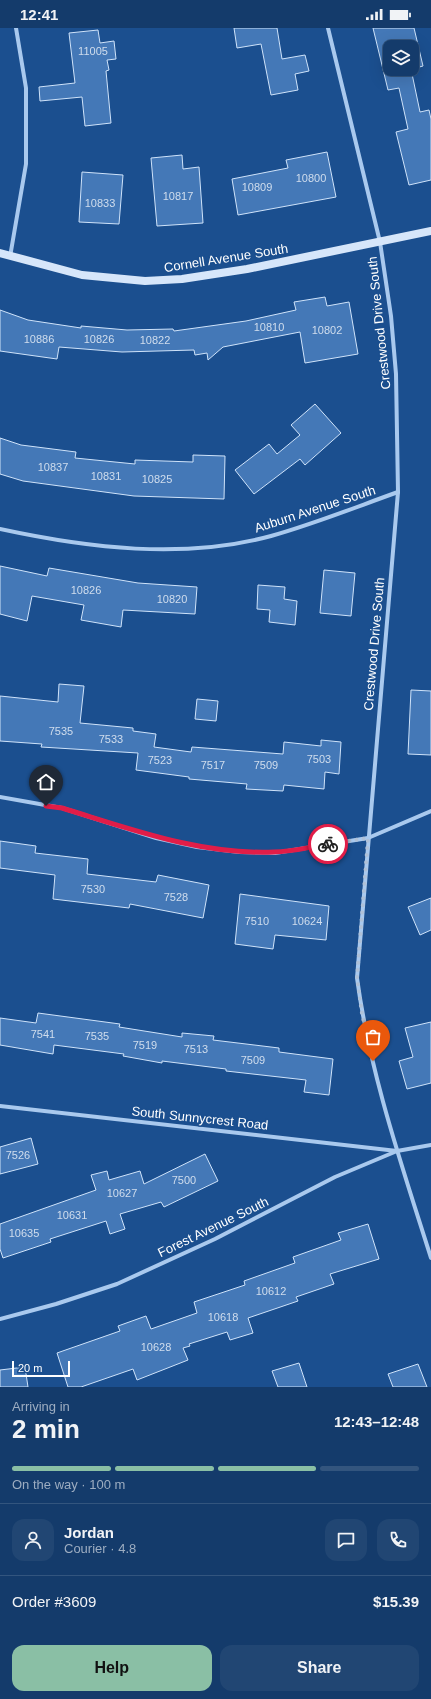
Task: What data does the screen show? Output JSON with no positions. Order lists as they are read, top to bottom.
{
  "streets": {
    "street": [
      "Cornell Avenue South",
      "Crestwood Drive South",
      "Auburn Avenue South",
      "South Sunnycrest Road",
      "Forest Avenue South"
    ]
  },
  "crossings": [
    ["Cornell Avenue South", "Crestwood Drive South"],
    ["Crestwood Drive South", "Auburn Avenue South"],
    ["Crestwood Drive South", "South Sunnycrest Road"],
    ["Crestwood Drive South", "Forest Avenue South"],
    ["South Sunnycrest Road", "Forest Avenue South"]
  ],
  "house_numbers": [
    "11005",
    "10800",
    "10809",
    "10817",
    "10833",
    "10810",
    "10802",
    "10886",
    "10826",
    "10822",
    "10837",
    "10831",
    "10825",
    "10826",
    "10820",
    "7535",
    "7533",
    "7503",
    "7523",
    "7517",
    "7509",
    "7530",
    "7528",
    "7510",
    "10624",
    "7541",
    "7535",
    "7519",
    "7513",
    "7509",
    "7526",
    "7500",
    "10627",
    "10631",
    "10635",
    "10612",
    "10618",
    "10628"
  ],
  "scale_bar": "20 m",
  "page": {
    "status": "12:41",
    "scale": "20 m",
    "heading": ["2 min", "Arriving in", "12:43–12:48"],
    "panel": [
      "Jordan",
      "Courier · 4.8",
      "Order #3609",
      "$15.39"
    ],
    "bar": "On the way · 100 m",
    "buttons": ["Help", "Share"]
  }
}
